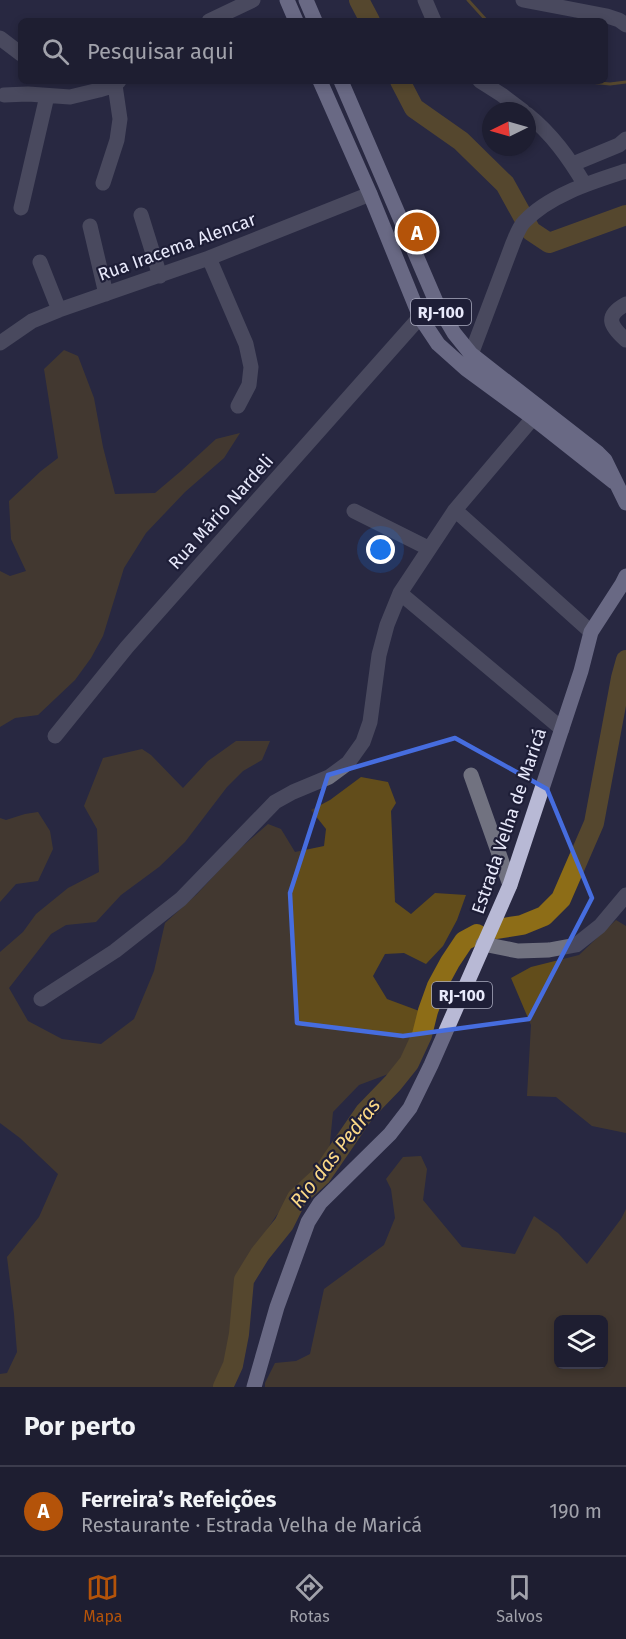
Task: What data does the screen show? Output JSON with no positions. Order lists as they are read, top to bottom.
{
  "streets": {
    "main road": ["RJ-100", "Estrada Velha de Maricá"],
    "street": ["Rua Iracema Alencar", "Rua Mário Nardeli"]
  },
  "crossings": [
    ["Rua Iracema Alencar", "RJ-100"],
    ["RJ-100", "Rua Mário Nardeli"]
  ],
  "water": ["Rio das Pedras"],
  "north": "left",
  "page": {
    "search": "Pesquisar aqui",
    "pins": "A",
    "heading": "Por perto",
    "list": [
      {
        "mark": "A",
        "name": "Ferreira’s Refeições",
        "note": "Restaurante · Estrada Velha de Maricá",
        "value": "190 m"
      }
    ],
    "nav": ["Mapa", "Rotas", "Salvos"]
  }
}
